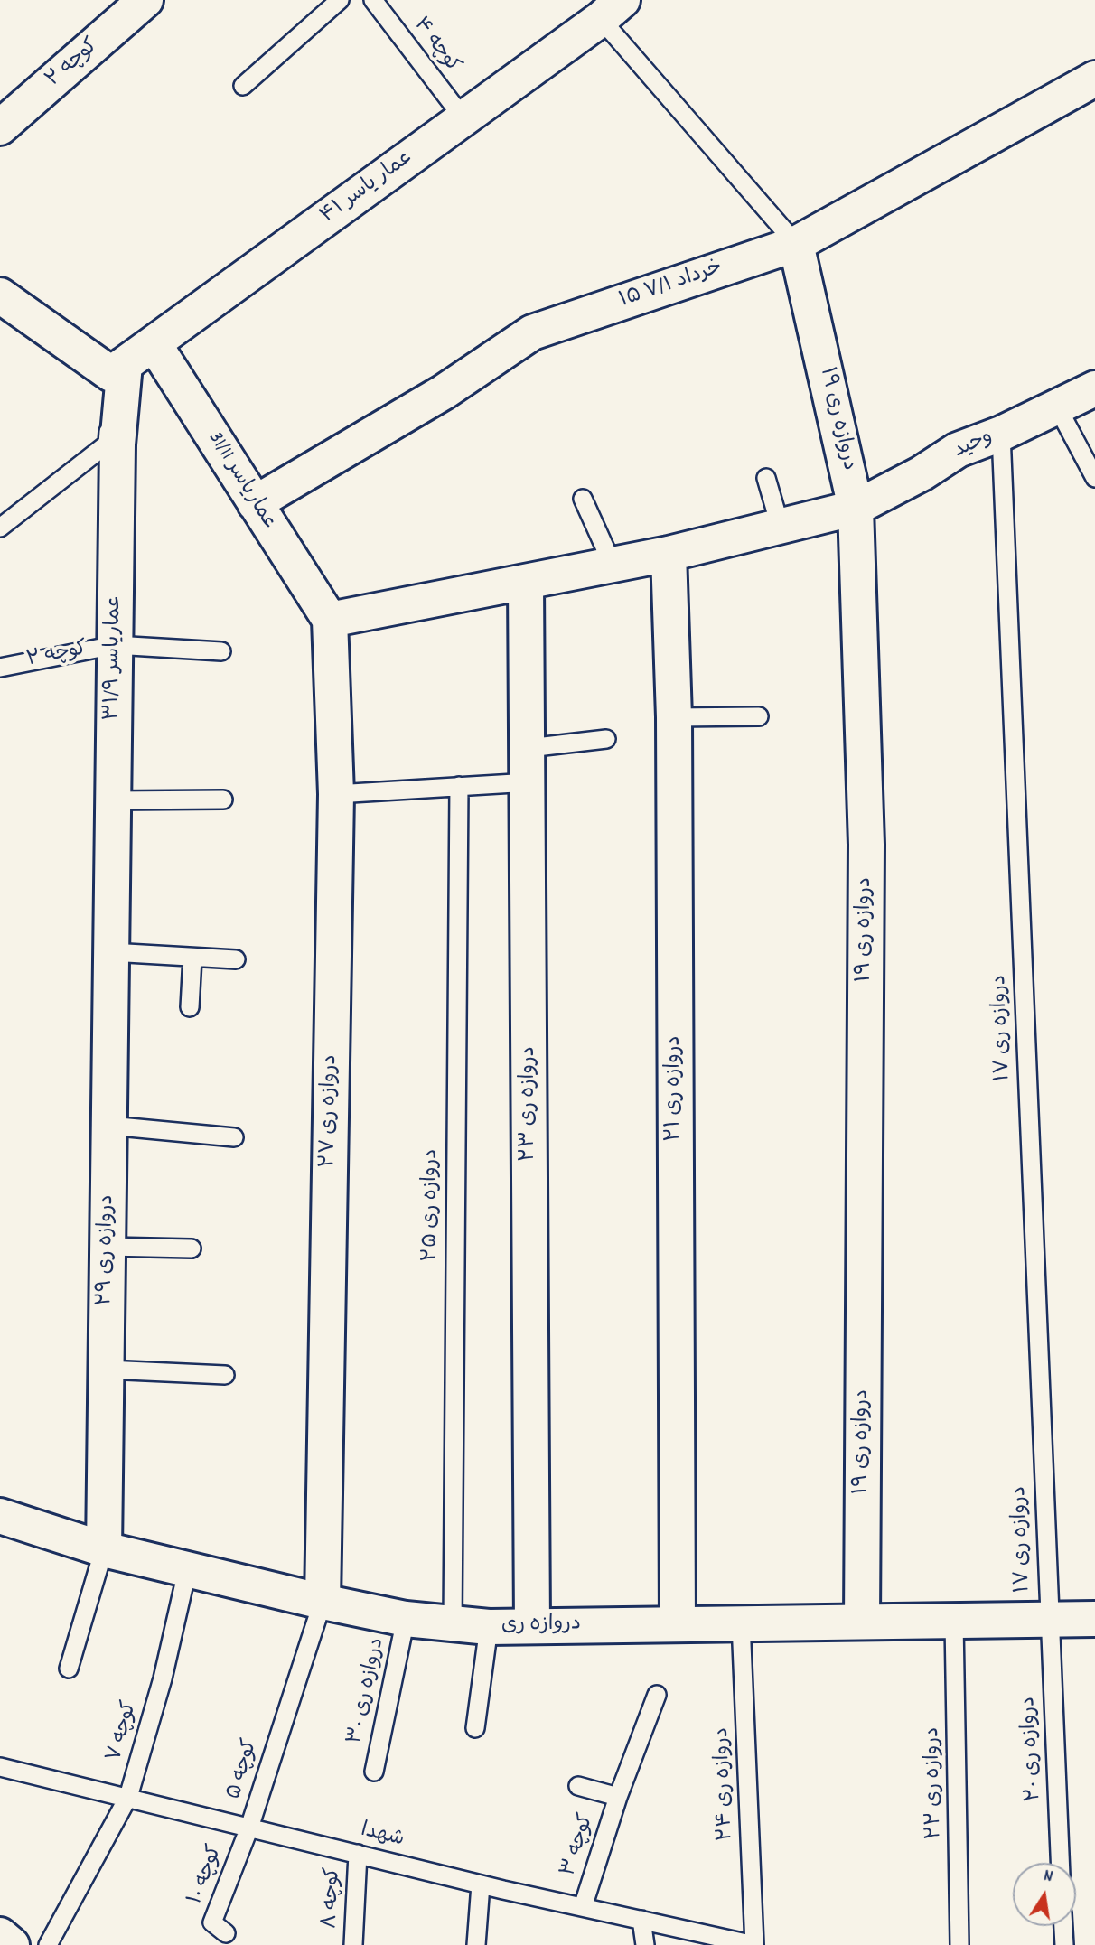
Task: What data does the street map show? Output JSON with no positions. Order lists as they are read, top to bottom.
{
  "streets": {
    "street": [
      "کوچه ۲",
      "عمار یاسر ۴۱",
      "۱۵ خرداد ۷/۱",
      "دروازه ری ۱۹",
      "وحید",
      "عماریاسر 31/11",
      "عماریاسر ۳۱/۹",
      "دروازه ری ۲۱",
      "دروازه ری ۲۳",
      "دروازه ری ۲۷",
      "دروازه ری ۲۹",
      "دروازه ری"
    ],
    "lane": [
      "کوچه ۴",
      "دروازه ری ۱۷",
      "دروازه ری ۲۵",
      "دروازه ری ۳۰",
      "کوچه ۷",
      "دروازه ری ۲۰",
      "کوچه ۵",
      "دروازه ری ۲۲",
      "دروازه ری ۲۴",
      "شهدا",
      "کوچه ۳",
      "کوچه ۱۰",
      "کوچه ۸"
    ]
  },
  "crossings": [
    ["کوچه ۴", "عمار یاسر ۴۱"],
    ["کوچه ۲", "عماریاسر ۳۱/۹"],
    ["عمار یاسر ۴۱", "عماریاسر 31/11"],
    ["عمار یاسر ۴۱", "عماریاسر ۳۱/۹"],
    ["۱۵ خرداد ۷/۱", "دروازه ری ۱۹"],
    ["۱۵ خرداد ۷/۱", "عماریاسر 31/11"],
    ["دروازه ری ۱۹", "وحید"],
    ["دروازه ری ۱۹", "دروازه ری"],
    ["وحید", "عماریاسر 31/11"],
    ["وحید", "دروازه ری ۱۷"],
    ["وحید", "دروازه ری ۲۱"],
    ["وحید", "دروازه ری ۲۳"],
    ["وحید", "دروازه ری ۲۷"],
    ["عماریاسر 31/11", "دروازه ری ۲۷"],
    ["عماریاسر ۳۱/۹", "دروازه ری ۲۹"],
    ["دروازه ری ۱۷", "دروازه ری"],
    ["دروازه ری ۱۷", "دروازه ری ۲۰"],
    ["دروازه ری ۲۱", "دروازه ری"],
    ["دروازه ری ۲۳", "دروازه ری"],
    ["دروازه ری ۲۷", "دروازه ری"],
    ["دروازه ری ۲۷", "کوچه ۵"],
    ["دروازه ری ۲۵", "دروازه ری"],
    ["دروازه ری ۲۹", "دروازه ری"],
    ["دروازه ری", "دروازه ری ۳۰"],
    ["دروازه ری", "کوچه ۷"],
    ["دروازه ری", "دروازه ری ۲۰"],
    ["دروازه ری", "کوچه ۵"],
    ["دروازه ری", "دروازه ری ۲۲"],
    ["دروازه ری", "دروازه ری ۲۴"],
    ["کوچه ۷", "شهدا"],
    ["کوچه ۵", "شهدا"],
    ["کوچه ۵", "کوچه ۱۰"],
    ["دروازه ری ۲۴", "شهدا"],
    ["شهدا", "کوچه ۳"],
    ["شهدا", "کوچه ۱۰"],
    ["شهدا", "کوچه ۸"]
  ],
  "north": "top"
}
